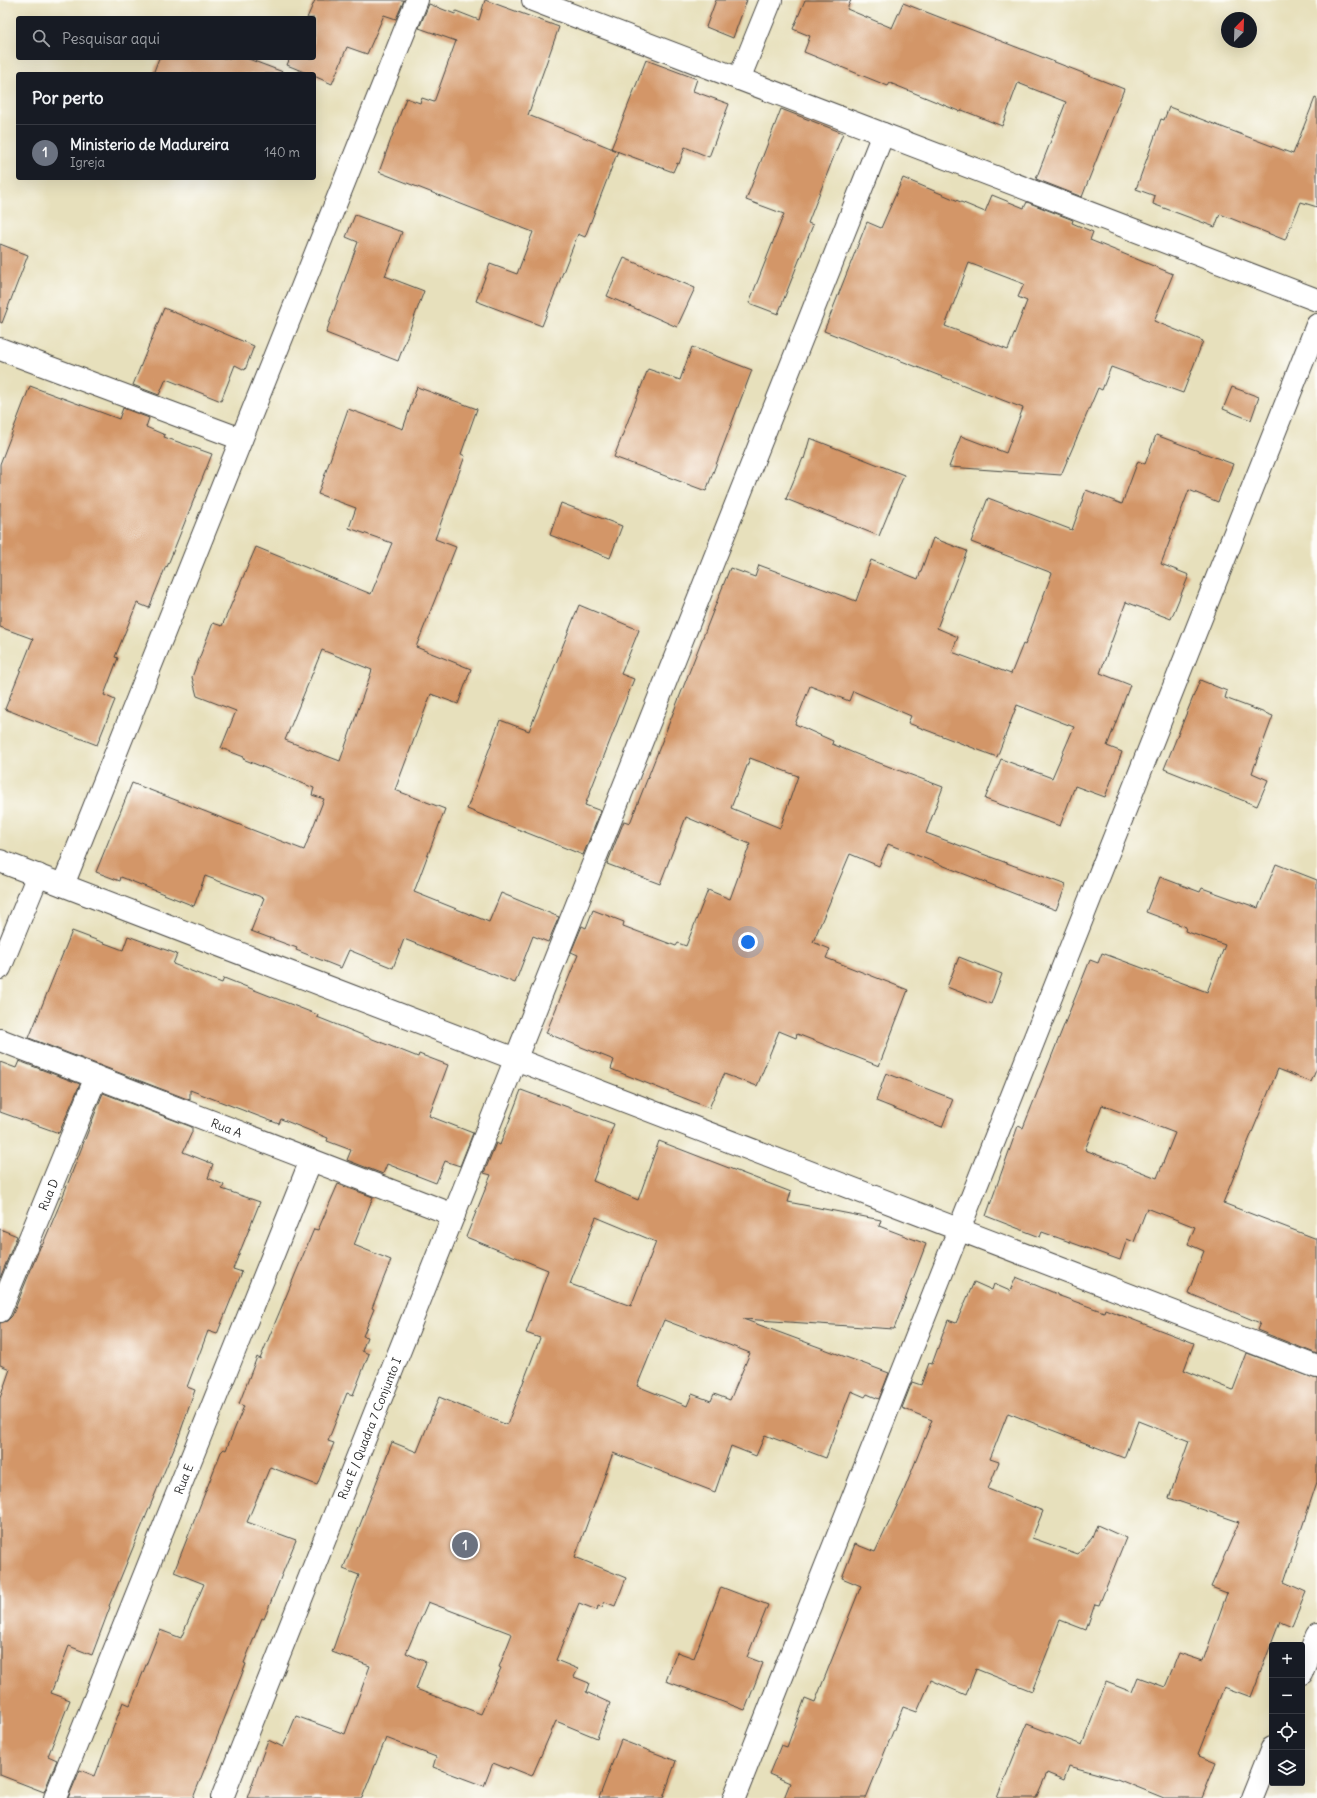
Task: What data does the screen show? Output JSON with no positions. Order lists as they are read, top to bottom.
{
  "streets": {
    "street": [
      "Rua A",
      "Rua D",
      "Rua E / Quadra 7 Conjunto I",
      "Rua E"
    ]
  },
  "crossings": [
    ["Rua A", "Rua D"],
    ["Rua A", "Rua E / Quadra 7 Conjunto I"],
    ["Rua A", "Rua E"]
  ],
  "north": "top right",
  "page": {
    "search": "Pesquisar aqui",
    "heading": "Por perto",
    "list": [
      {
        "mark": "1",
        "name": "Ministerio de Madureira",
        "note": "Igreja",
        "value": "140 m"
      }
    ],
    "pins": "1",
    "map_buttons": ["+", "−"]
  }
}
